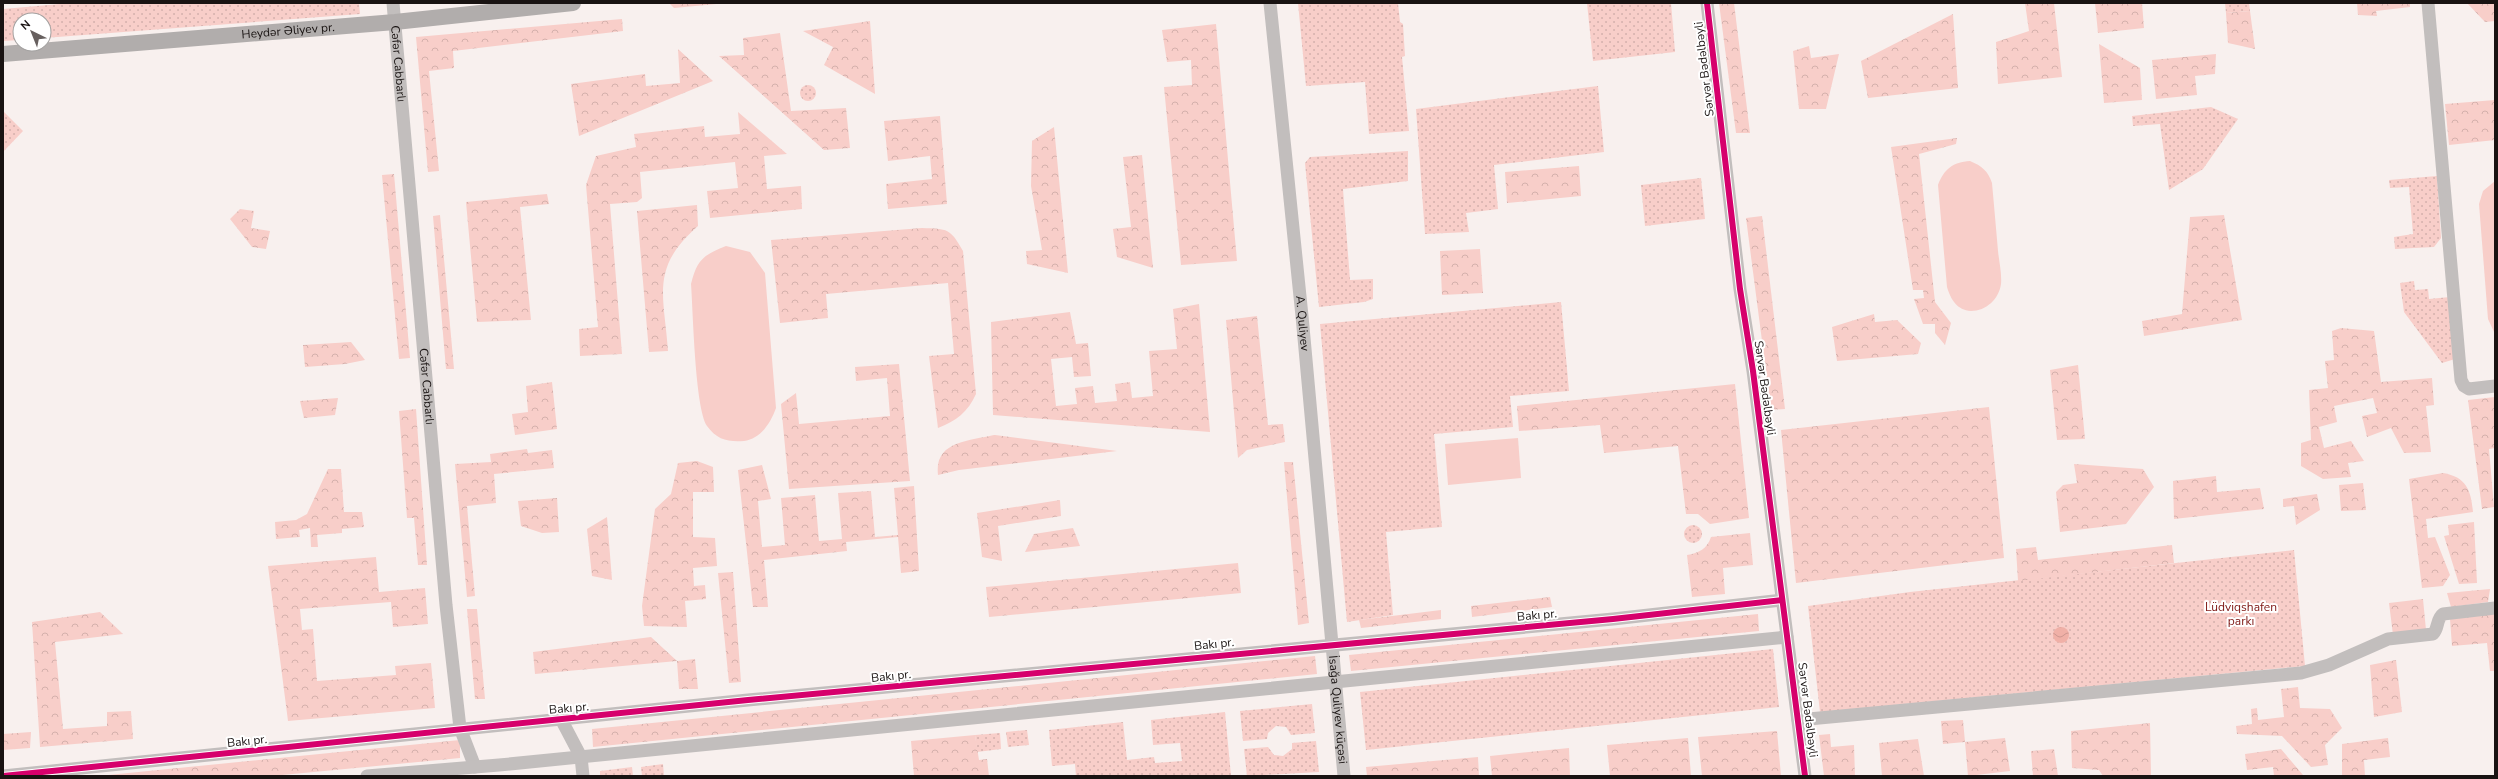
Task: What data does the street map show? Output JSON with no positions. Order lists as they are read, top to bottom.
{
  "streets": {
    "main road": ["Heydər Əliyev pr."],
    "street": [
      "Cəfər Cabbarlı",
      "Sərvər Bədəlbəyli",
      "A. Quliyev",
      "Bakı pr.",
      "İsağa Quliyev küçəsi"
    ]
  },
  "crossings": [
    ["Heydər Əliyev pr.", "Cəfər Cabbarlı"],
    ["Cəfər Cabbarlı", "Bakı pr."],
    ["Sərvər Bədəlbəyli", "Bakı pr."],
    ["A. Quliyev", "Bakı pr."],
    ["A. Quliyev", "İsağa Quliyev küçəsi"],
    ["Bakı pr.", "İsağa Quliyev küçəsi"]
  ],
  "parks": ["Lüdviqshafen parkı"],
  "north": "top left"
}
